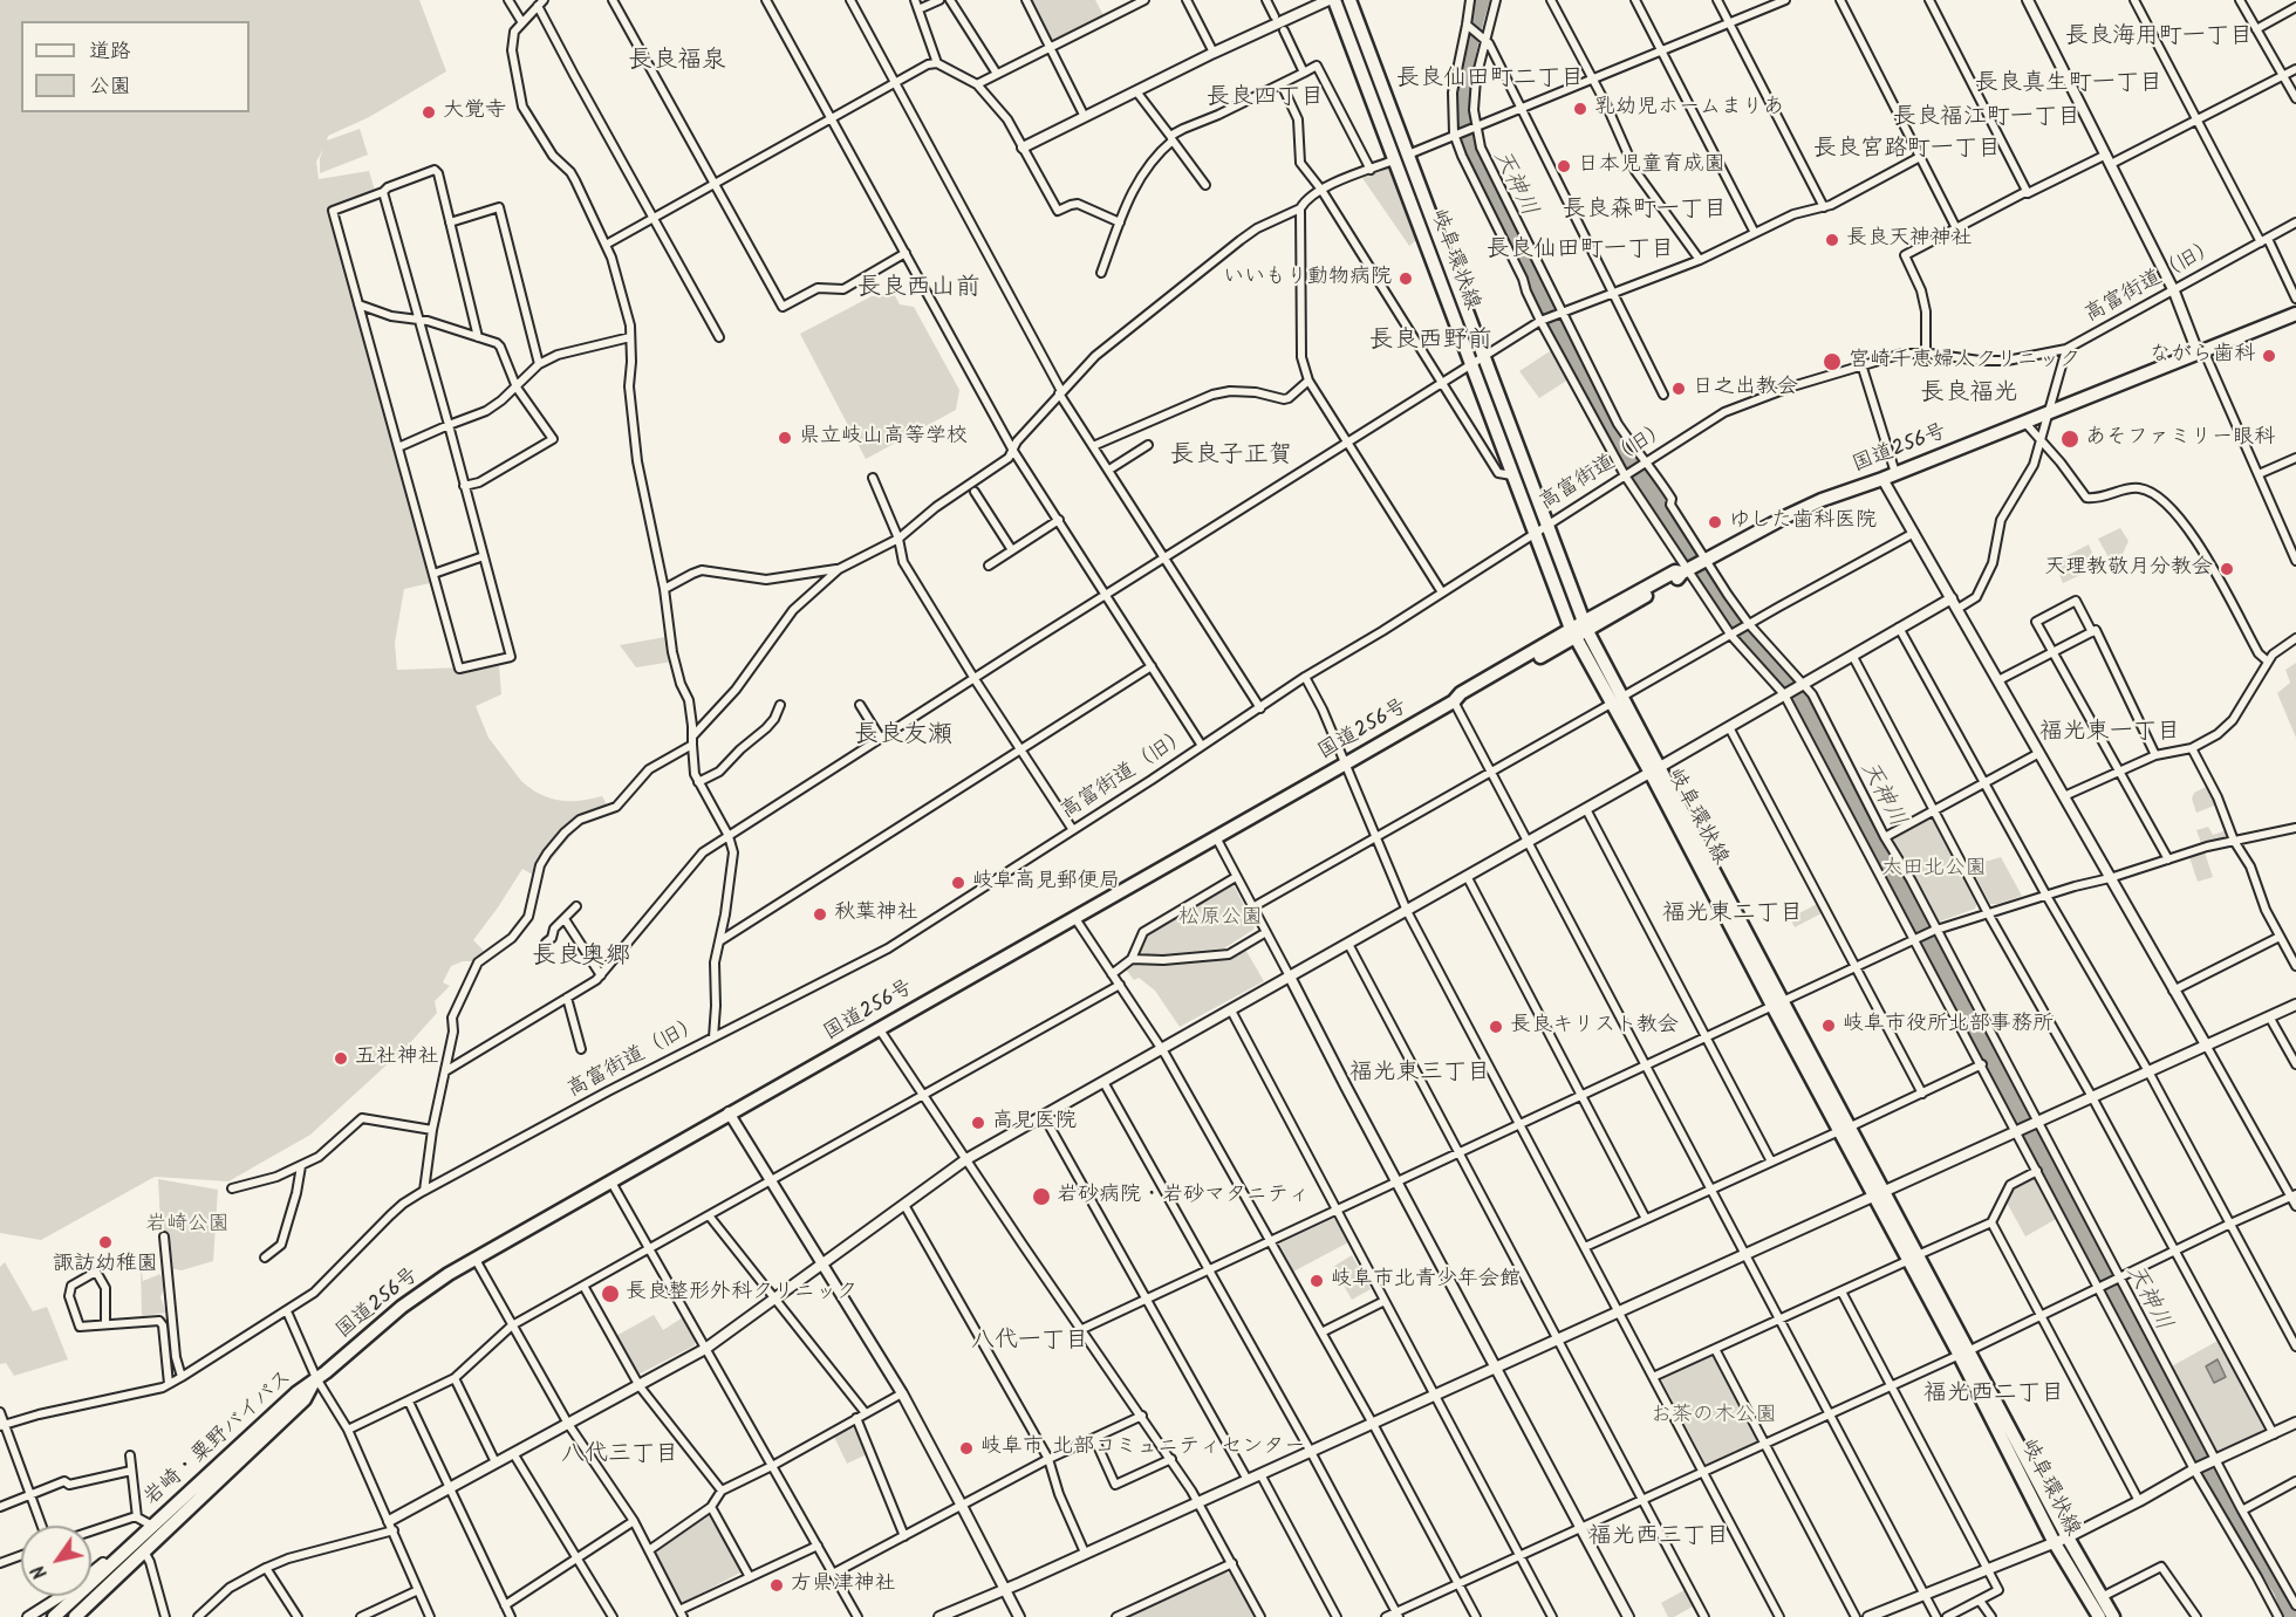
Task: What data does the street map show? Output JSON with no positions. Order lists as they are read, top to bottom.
{
  "streets": {
    "main road": ["岐阜環状線", "国道256号", "岩崎・粟野バイパス"],
    "street": ["高富街道（旧）"]
  },
  "crossings": [
    ["岐阜環状線", "高富街道（旧）"],
    ["岐阜環状線", "国道256号"],
    ["国道256号", "岩崎・粟野バイパス"]
  ],
  "districts": [
    "長良海用町一丁目",
    "長良福泉",
    "長良仙田町二丁目",
    "長良真生町一丁目",
    "長良四丁目",
    "長良福江町一丁目",
    "長良宮路町一丁目",
    "長良森町一丁目",
    "長良仙田町一丁目",
    "長良西山前",
    "長良西野前",
    "長良福光",
    "長良子正賀",
    "福光東一丁目",
    "長良友瀬",
    "福光東二丁目",
    "長良奥郷",
    "福光東三丁目",
    "八代一丁目",
    "福光西二丁目",
    "八代三丁目",
    "福光西三丁目"
  ],
  "water": ["天神川"],
  "parks": [
    "太田北公園",
    "松原公園",
    "岩崎公園",
    "お茶の木公園"
  ],
  "places": [
    "乳幼児ホームまりあ",
    "大覚寺",
    "日本児童育成園",
    "長良天神神社",
    "いいもり動物病院",
    "ながら歯科",
    "宮崎千恵婦人クリニック",
    "日之出教会",
    "県立岐山高等学校",
    "あそファミリー眼科",
    "ゆした歯科医院",
    "天理教敬月分教会",
    "岐阜高見郵便局",
    "秋葉神社",
    "岐阜市役所北部事務所",
    "長良キリスト教会",
    "五社神社",
    "高見医院",
    "岩砂病院・岩砂マタニティ",
    "諏訪幼稚園",
    "岐阜市北青少年会館",
    "長良整形外科クリニック",
    "岐阜市 北部コミュニティセンター",
    "方県津神社"
  ],
  "legend": ["道路", "公園"],
  "north": "bottom left"
}
